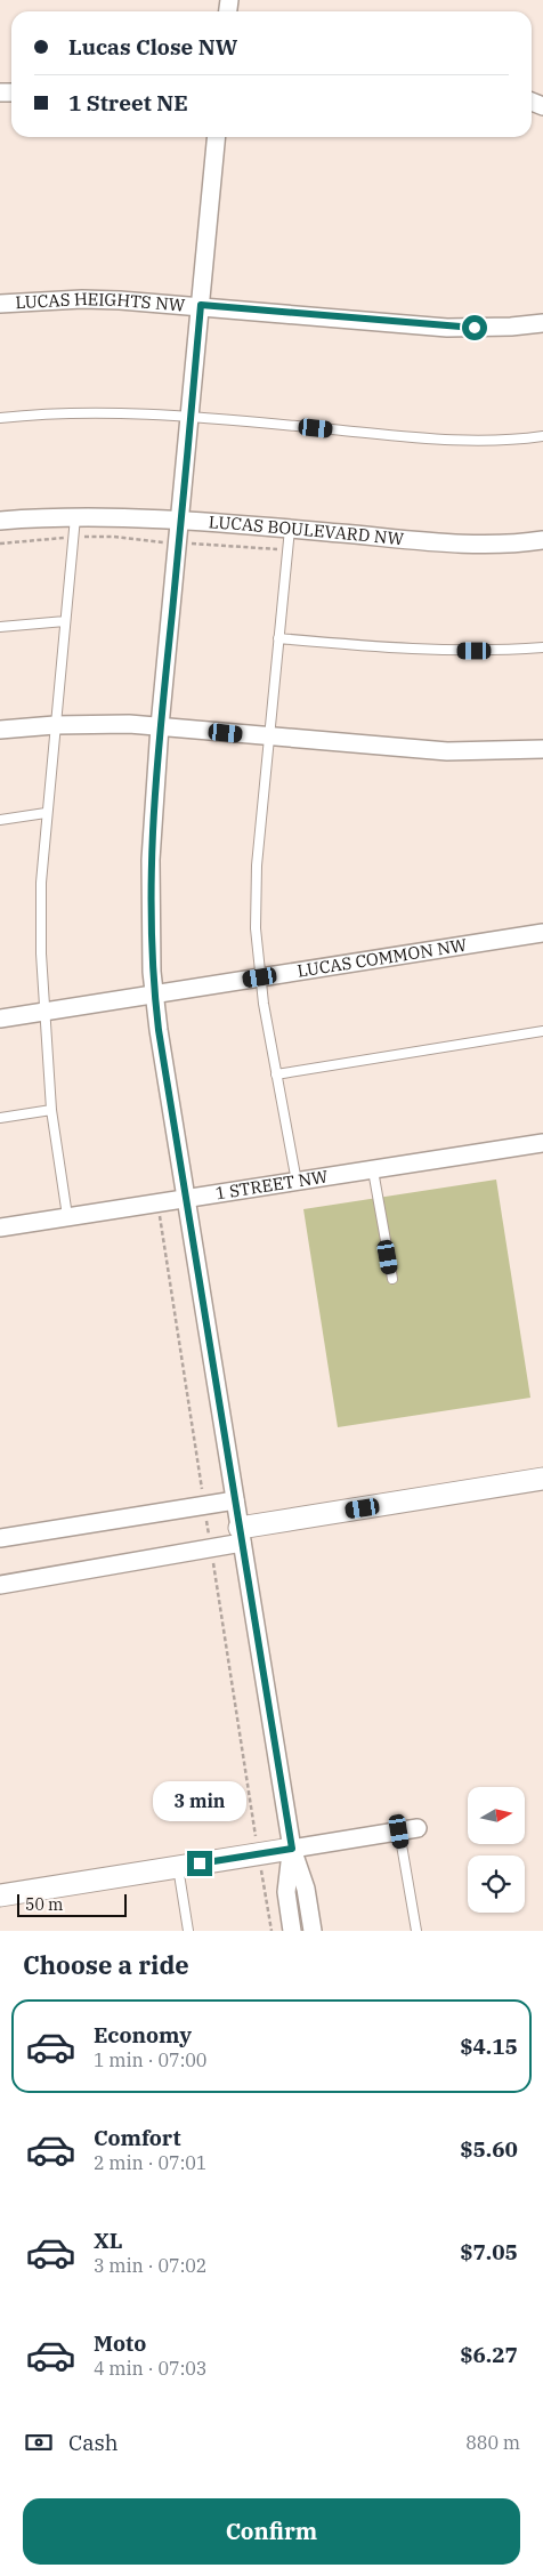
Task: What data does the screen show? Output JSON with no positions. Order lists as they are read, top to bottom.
{
  "streets": {
    "street": [
      "LUCAS HEIGHTS NW",
      "LUCAS BOULEVARD NW",
      "LUCAS COMMON NW",
      "1 STREET NW"
    ]
  },
  "scale_bar": "50 m",
  "north": "right",
  "page": {
    "banner": ["Lucas Close NW", "1 Street NE"],
    "bubble": "3 min",
    "scale": "50 m",
    "heading": "Choose a ride",
    "list": [
      {
        "name": "Economy",
        "note": "1 min · 07:00",
        "value": "$4.15"
      },
      {
        "name": "Comfort",
        "note": "2 min · 07:01",
        "value": "$5.60"
      },
      {
        "name": "XL",
        "note": "3 min · 07:02",
        "value": "$7.05"
      },
      {
        "name": "Moto",
        "note": "4 min · 07:03",
        "value": "$6.27"
      }
    ],
    "pay": ["Cash", "880 m"],
    "buttons": "Confirm"
  }
}
